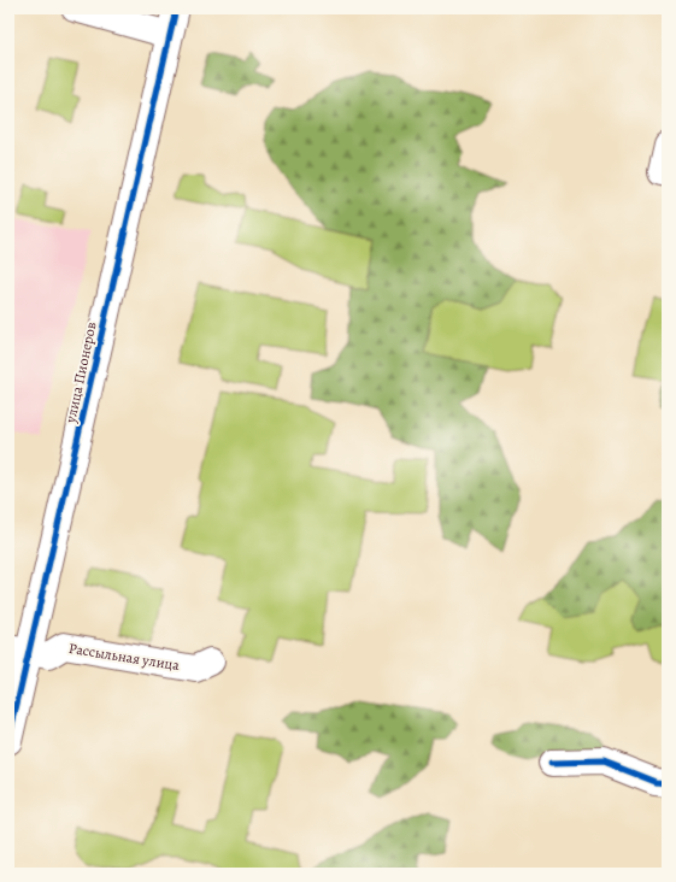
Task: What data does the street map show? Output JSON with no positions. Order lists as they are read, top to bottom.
{
  "streets": {
    "street": ["улица Пионеров", "Рассыльная улица"]
  },
  "crossings": [
    ["улица Пионеров", "Рассыльная улица"]
  ]
}
